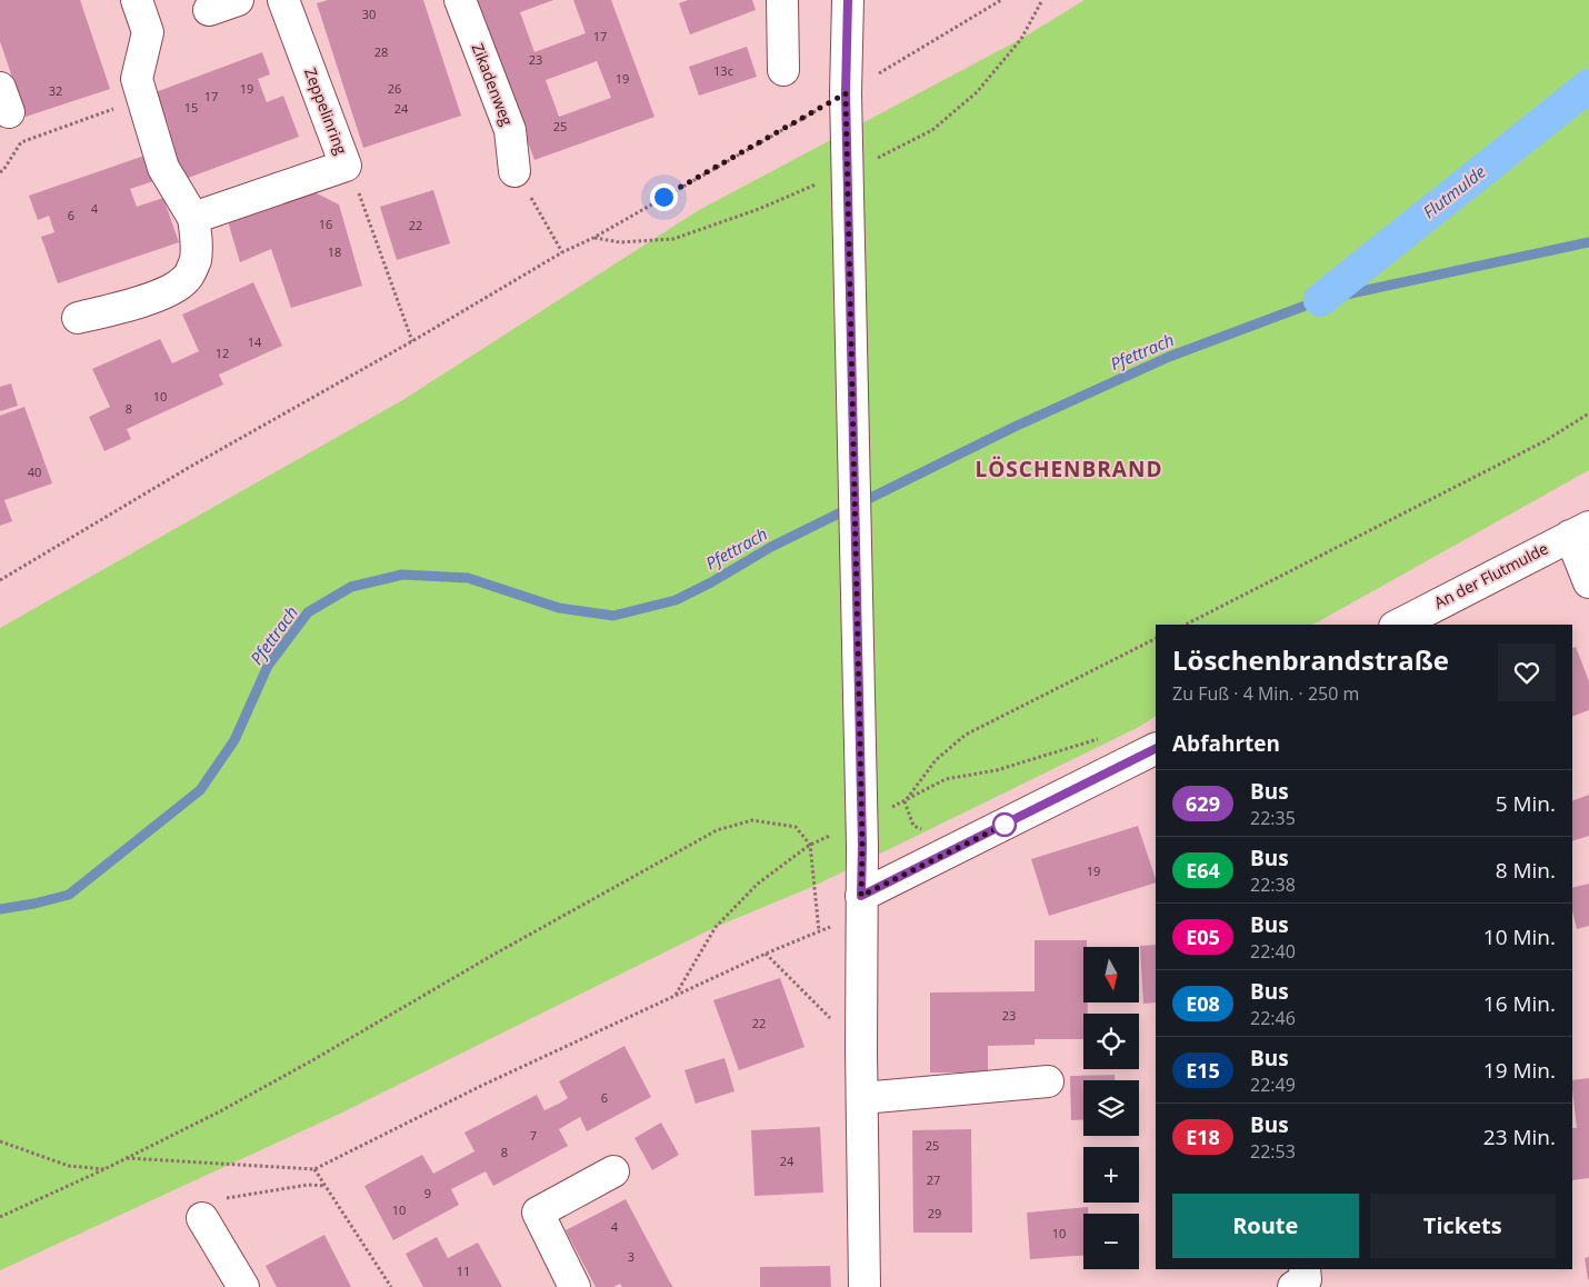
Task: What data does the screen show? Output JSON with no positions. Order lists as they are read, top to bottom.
{
  "streets": {
    "street": ["Zikadenweg", "Zeppelinring", "An der Flutmulde"]
  },
  "districts": ["LÖSCHENBRAND"],
  "water": ["Flutmulde", "Pfettrach"],
  "lines": ["bus line 629"],
  "house_numbers": [
    "30",
    "17",
    "28",
    "23",
    "13c",
    "19",
    "19",
    "26",
    "32",
    "17",
    "15",
    "24",
    "25",
    "4",
    "6",
    "16",
    "22",
    "18",
    "14",
    "12",
    "10",
    "8",
    "40",
    "19",
    "23",
    "22",
    "6",
    "7",
    "25",
    "8",
    "24",
    "27",
    "9",
    "10",
    "29",
    "4",
    "10",
    "3",
    "11"
  ],
  "north": "bottom",
  "page": {
    "heading": [
      ["Löschenbrandstraße", "Zu Fuß · 4 Min. · 250 m"],
      "Abfahrten"
    ],
    "list": [
      {
        "mark": "629",
        "name": "Bus",
        "note": "22:35",
        "value": "5 Min."
      },
      {
        "mark": "E64",
        "name": "Bus",
        "note": "22:38",
        "value": "8 Min."
      },
      {
        "mark": "E05",
        "name": "Bus",
        "note": "22:40",
        "value": "10 Min."
      },
      {
        "mark": "E08",
        "name": "Bus",
        "note": "22:46",
        "value": "16 Min."
      },
      {
        "mark": "E15",
        "name": "Bus",
        "note": "22:49",
        "value": "19 Min."
      },
      {
        "mark": "E18",
        "name": "Bus",
        "note": "22:53",
        "value": "23 Min."
      }
    ],
    "map_buttons": ["+", "−"],
    "buttons": ["Route", "Tickets"]
  }
}
